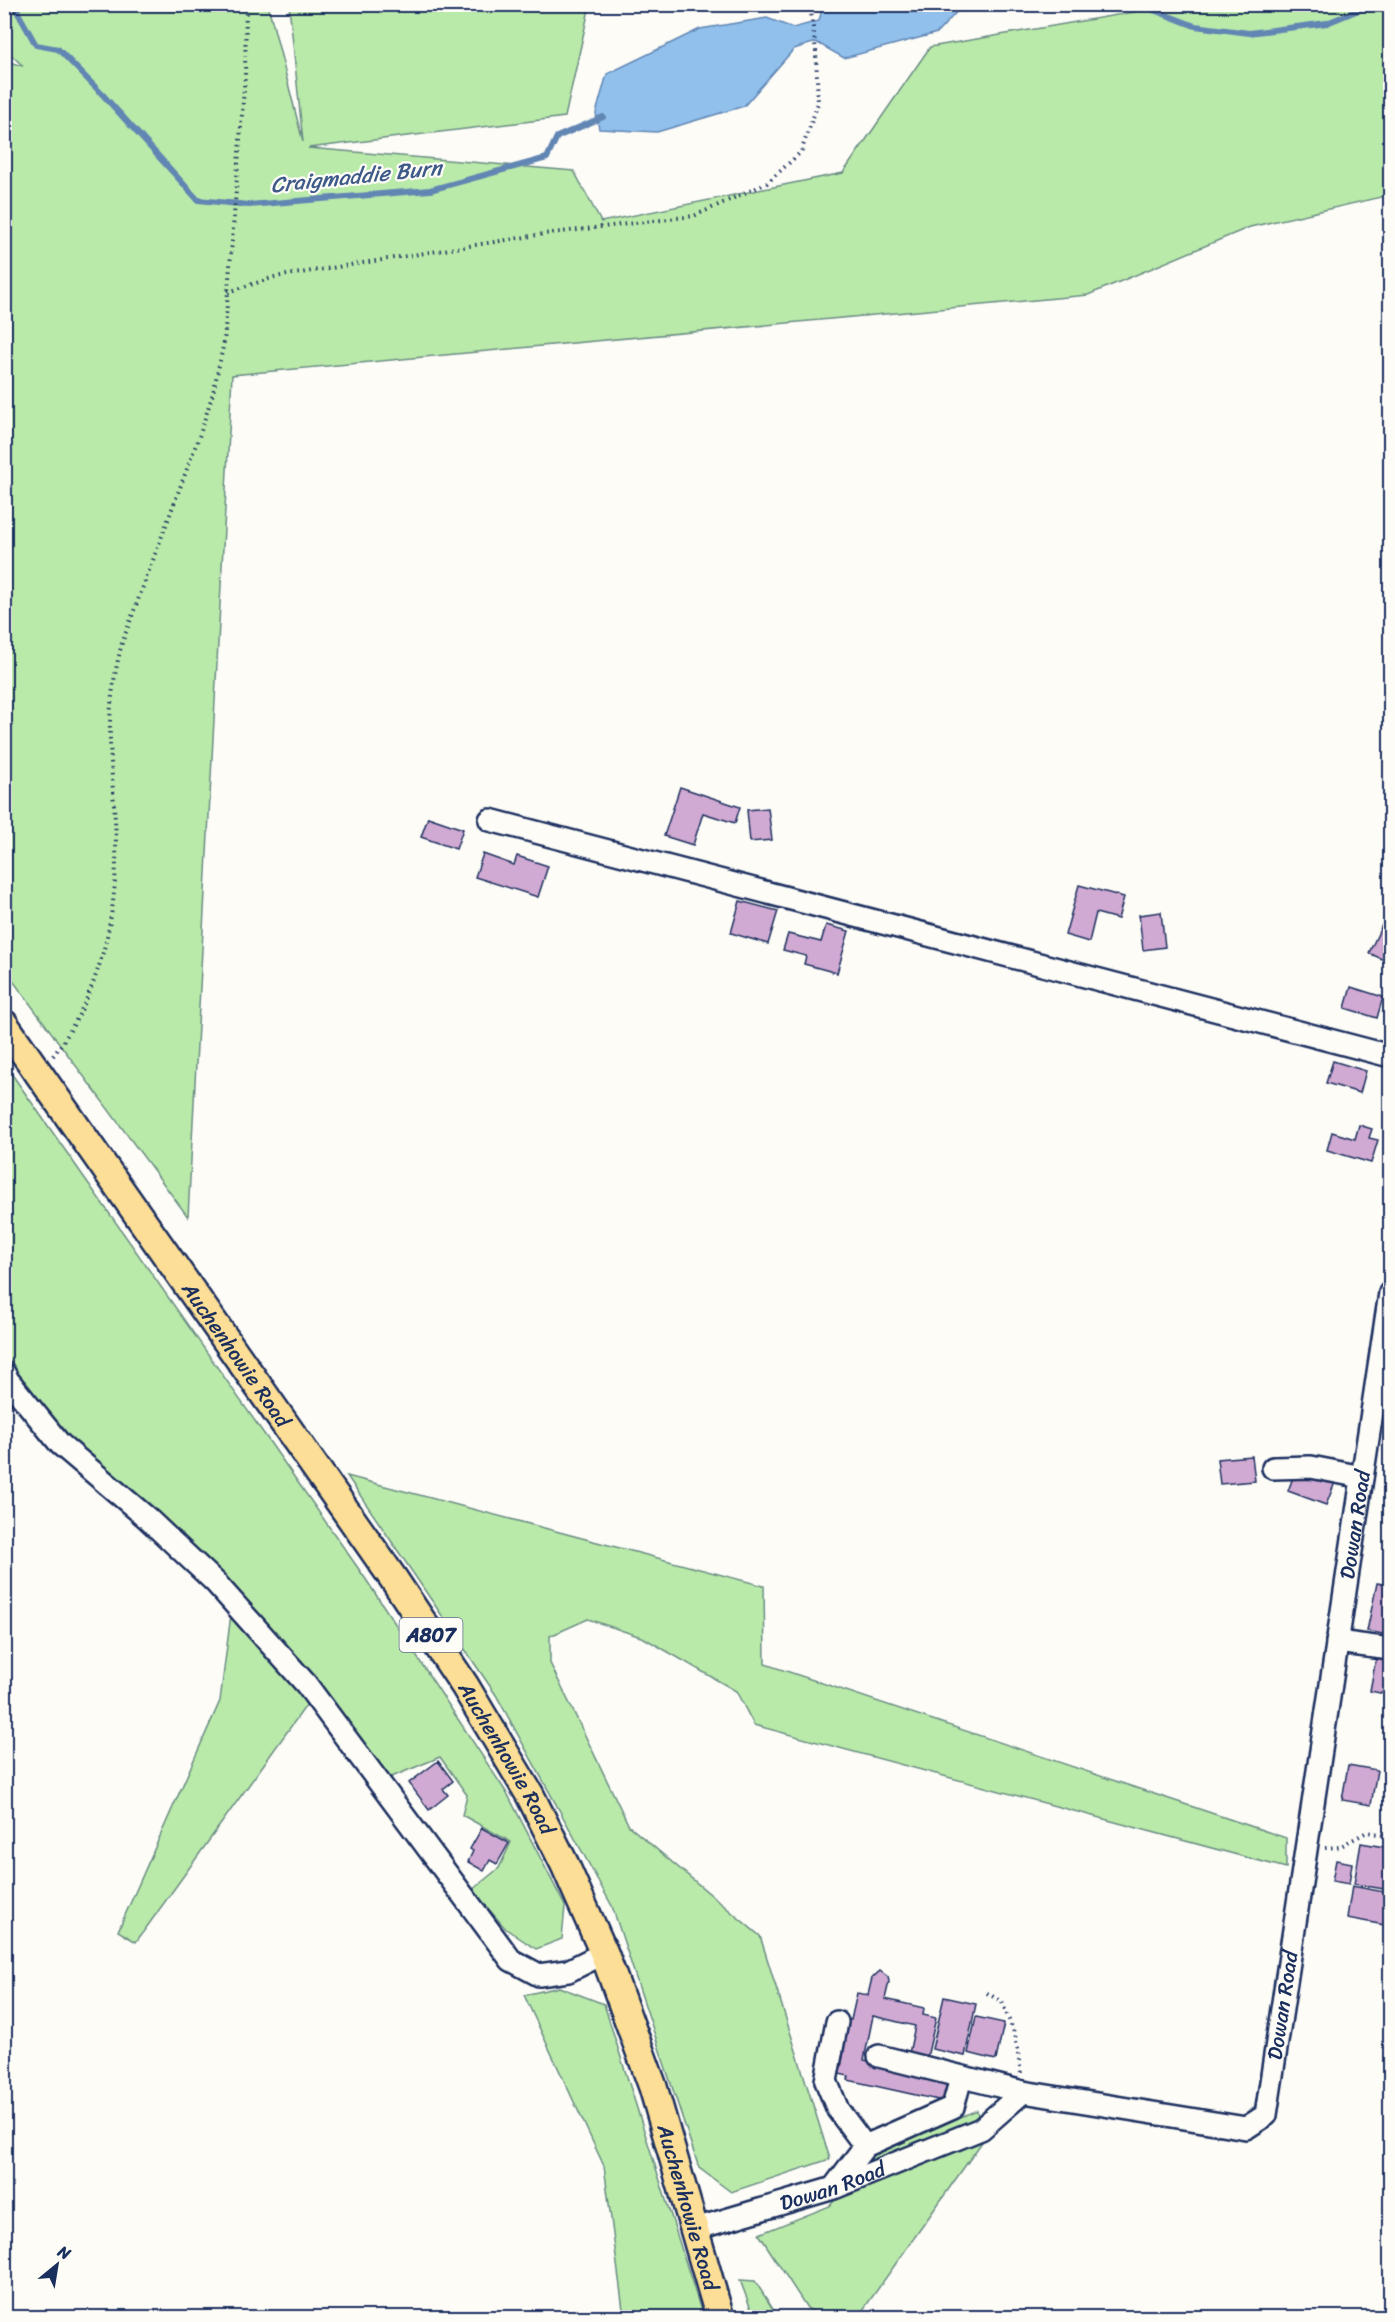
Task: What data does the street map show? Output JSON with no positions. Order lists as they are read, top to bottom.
{
  "streets": {
    "main road": ["Auchenhowie Road", "A807"],
    "street": ["Dowan Road"]
  },
  "crossings": [
    ["Auchenhowie Road", "Dowan Road"]
  ],
  "water": ["Craigmaddie Burn"],
  "north": "top right"
}
